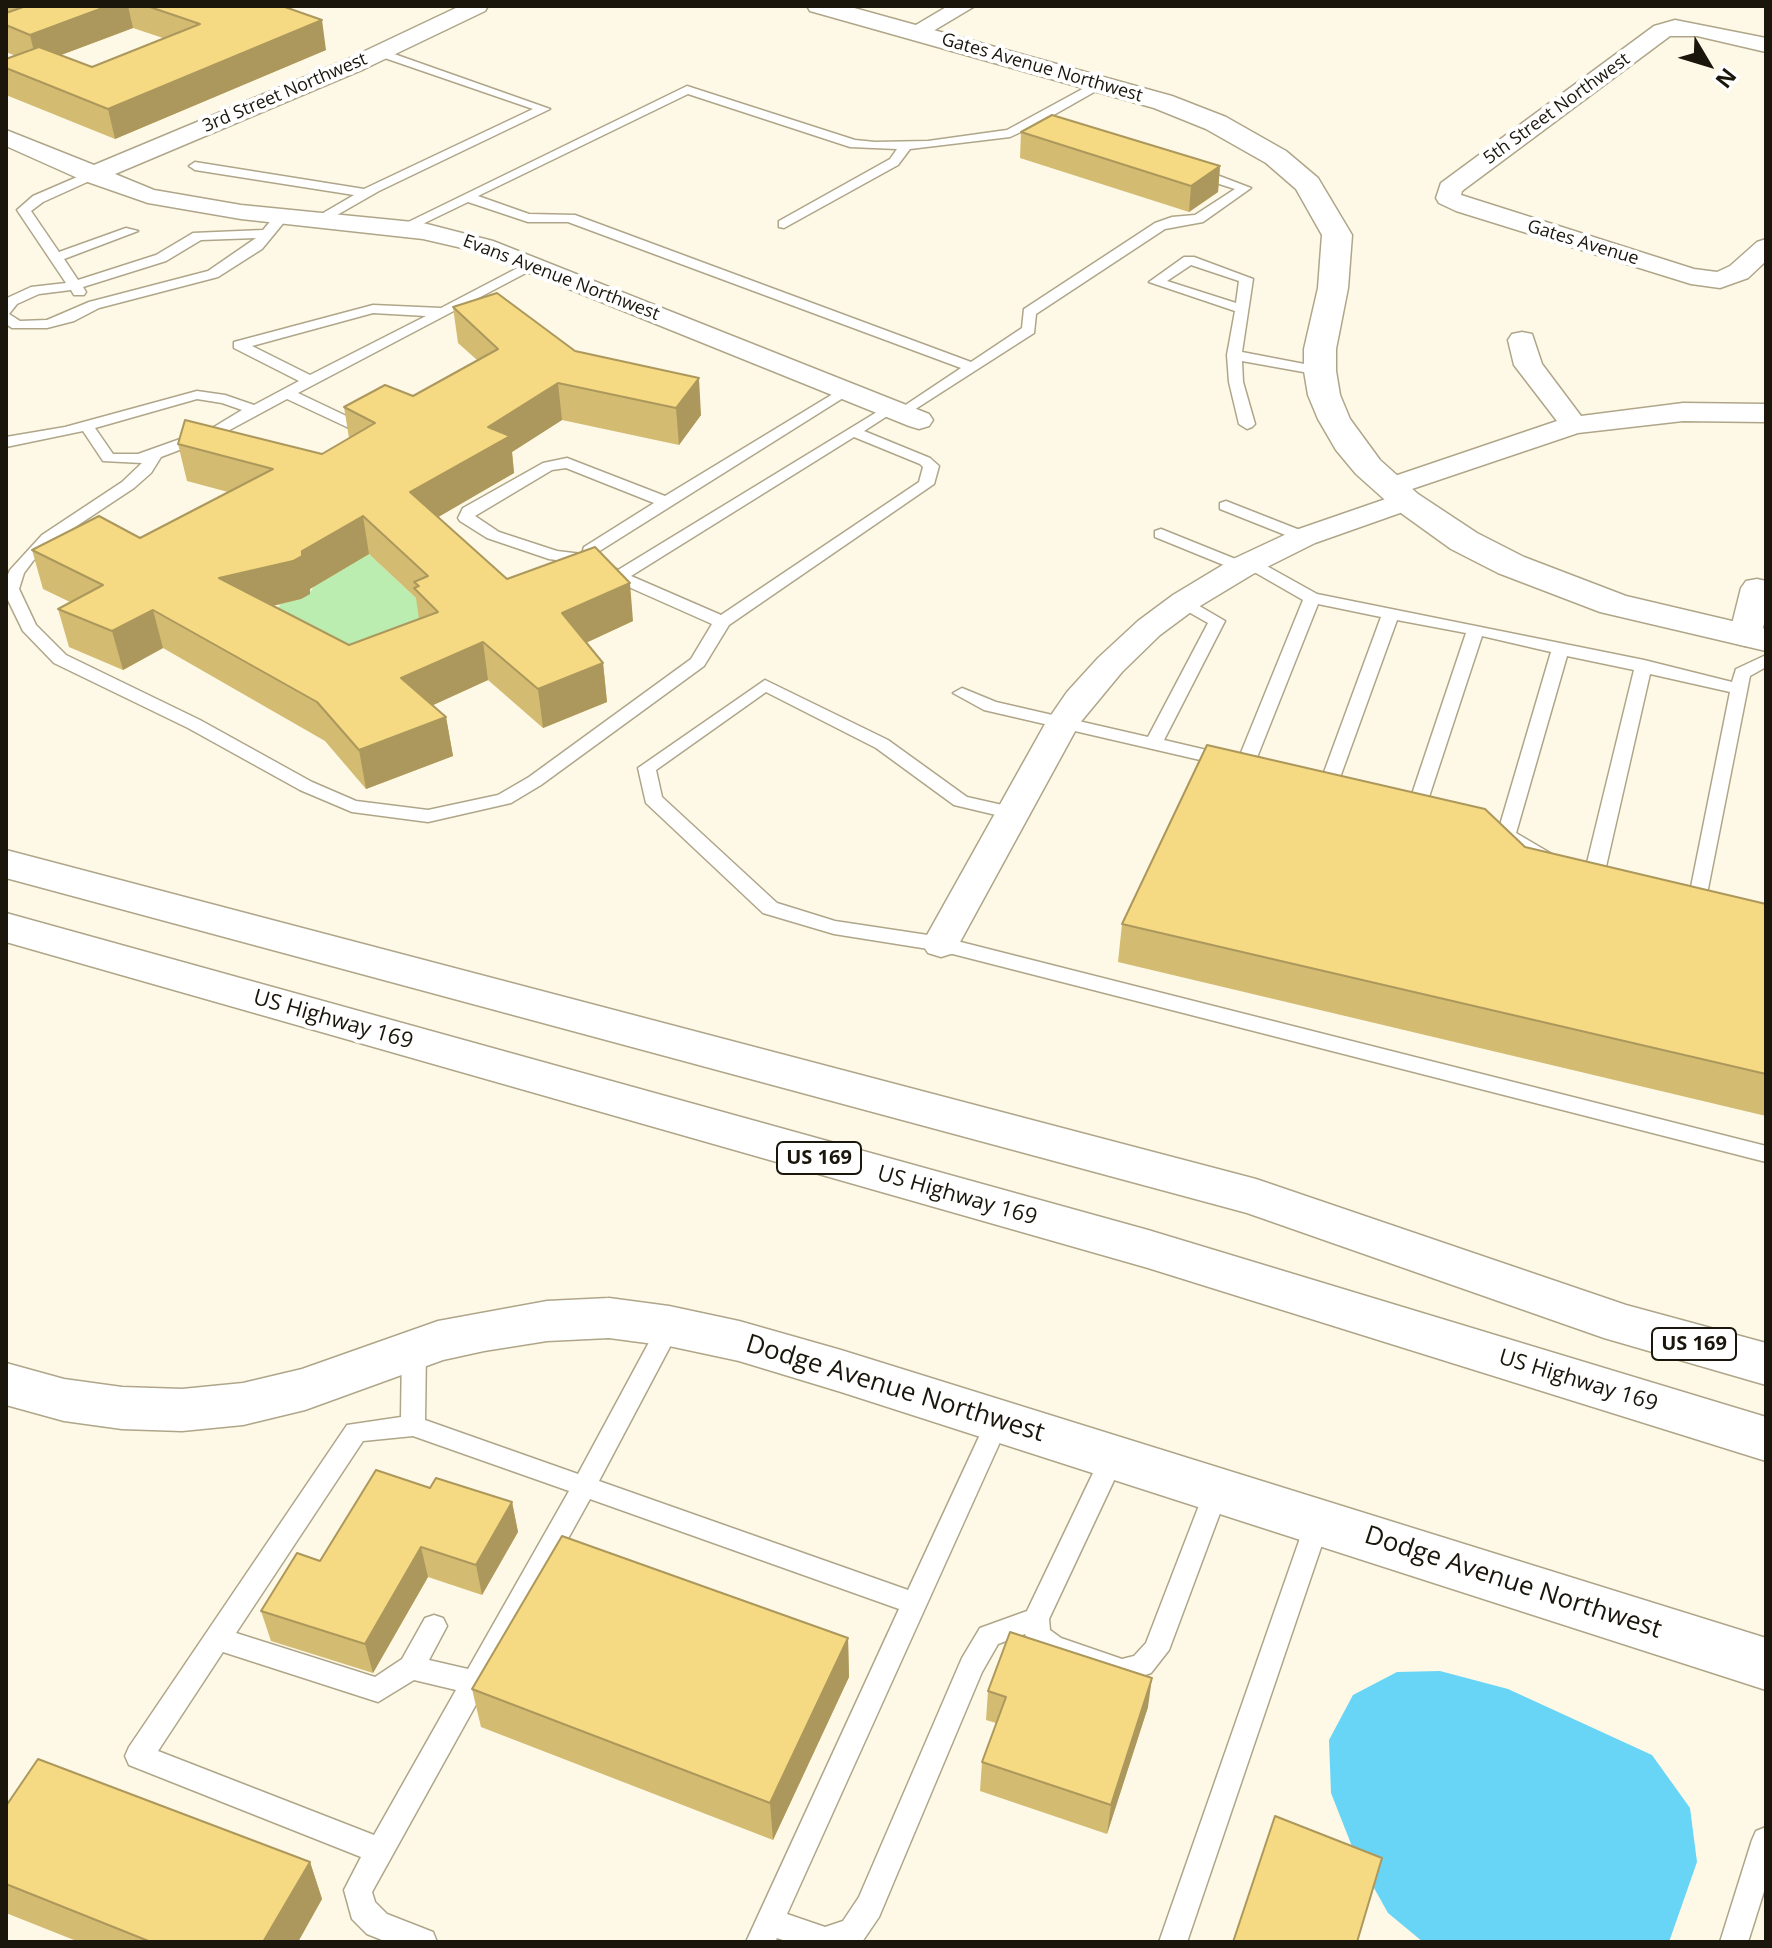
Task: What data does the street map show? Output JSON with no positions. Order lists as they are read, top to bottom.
{
  "streets": {
    "main road": [
      "Gates Avenue Northwest",
      "US Highway 169",
      "US 169",
      "Dodge Avenue Northwest"
    ],
    "street": [
      "3rd Street Northwest",
      "5th Street Northwest",
      "Gates Avenue",
      "Evans Avenue Northwest"
    ]
  },
  "crossings": [
    ["3rd Street Northwest", "Evans Avenue Northwest"],
    ["5th Street Northwest", "Gates Avenue"]
  ],
  "north": "bottom right"
}
